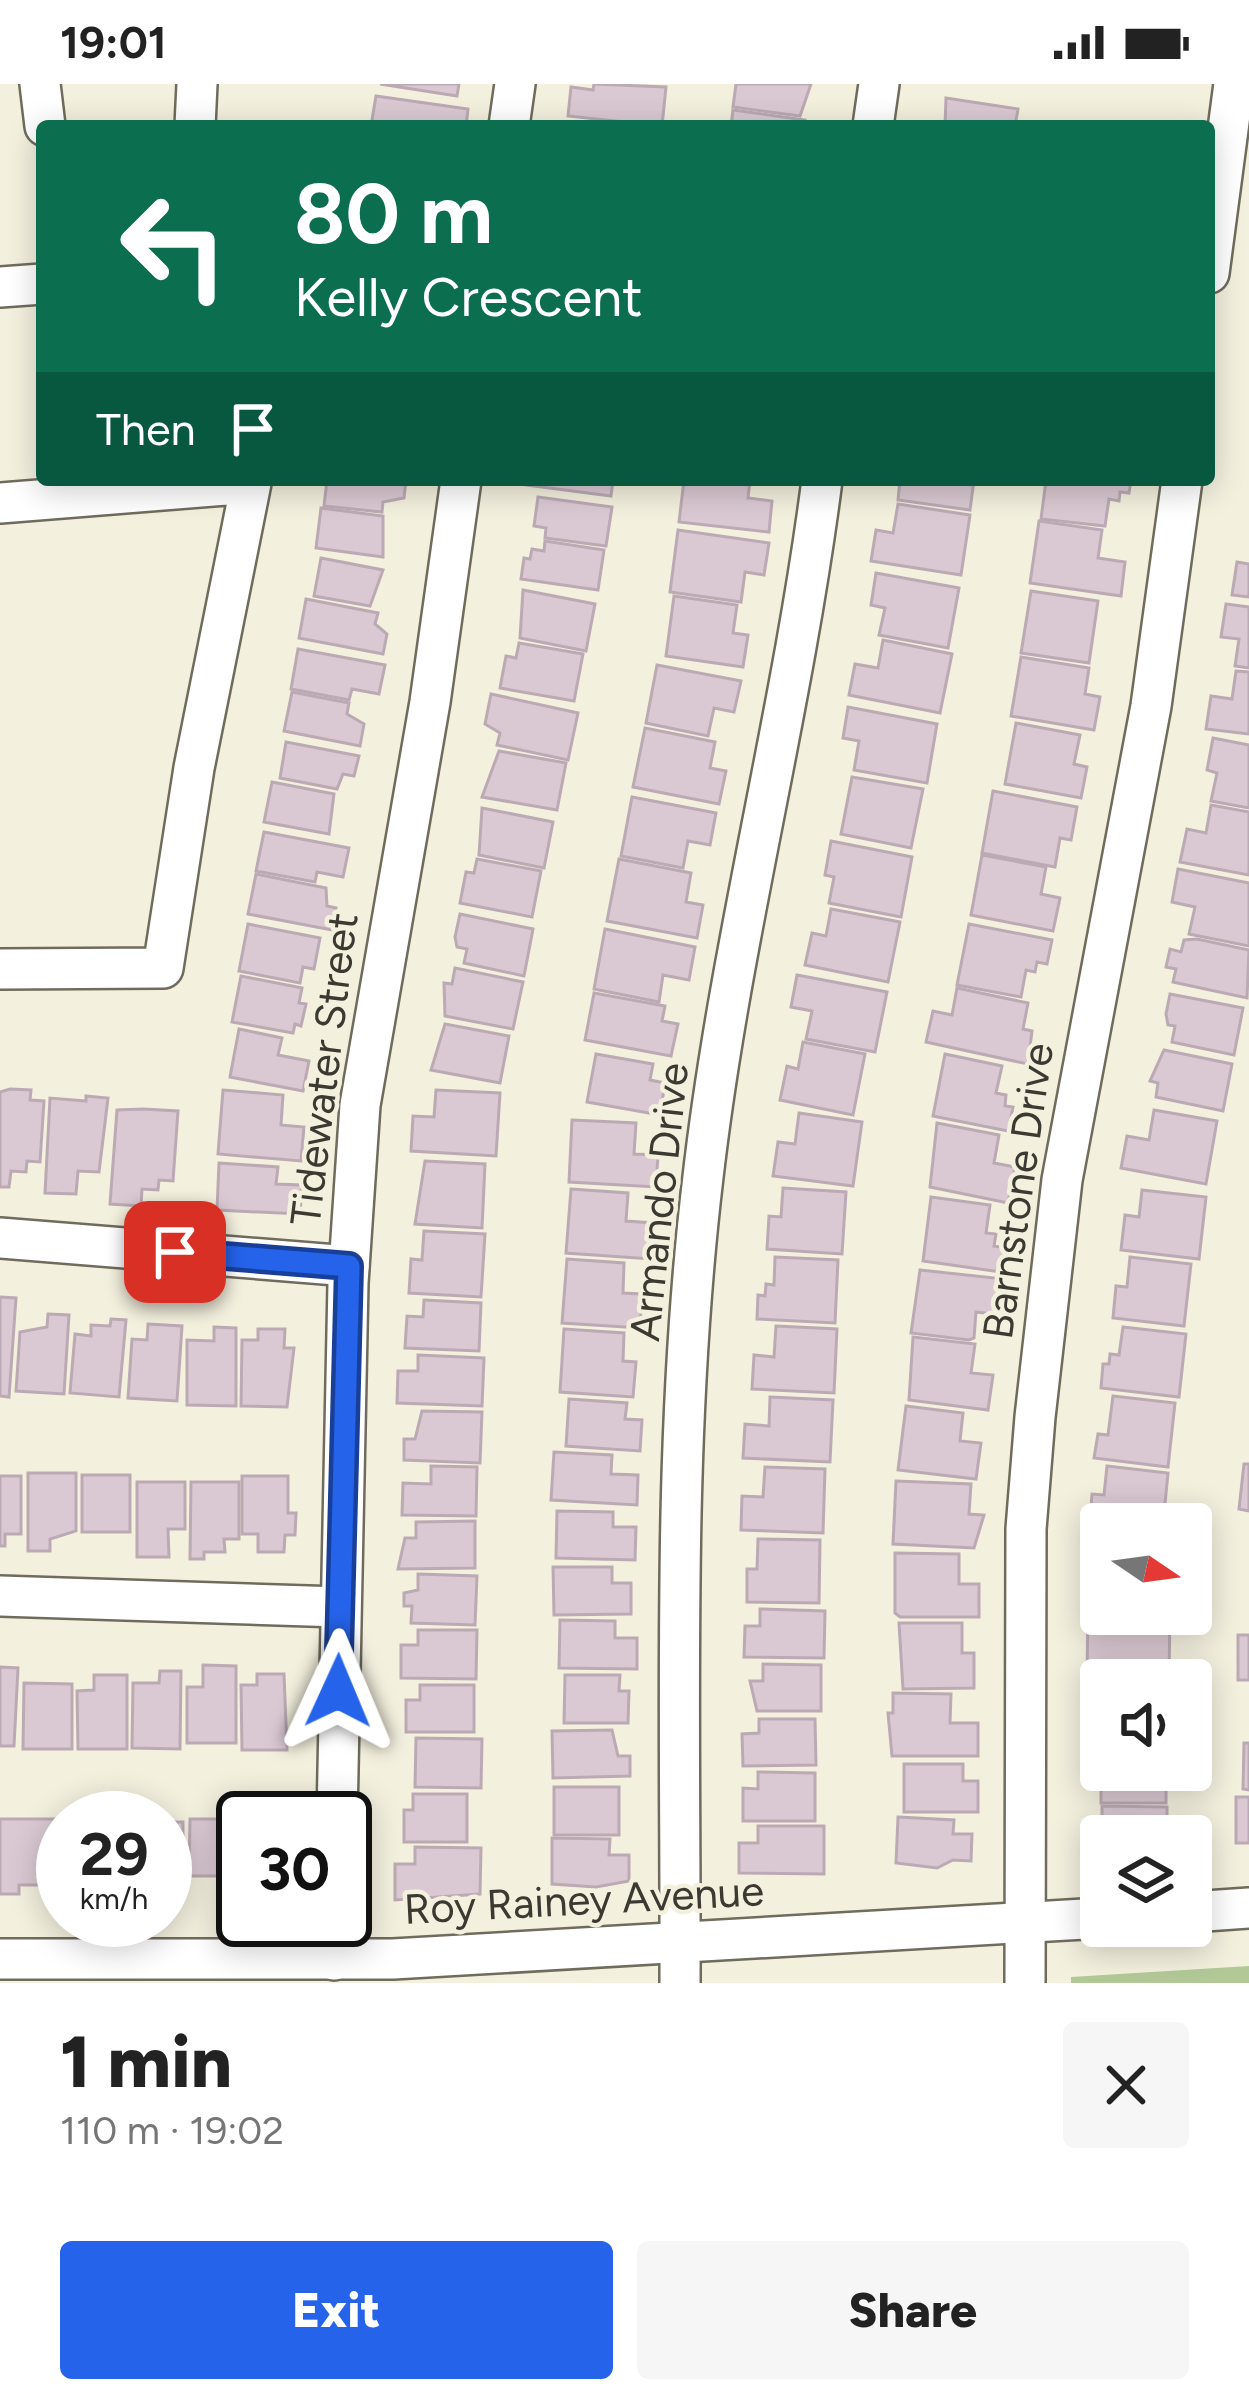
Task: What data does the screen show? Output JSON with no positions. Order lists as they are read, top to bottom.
{
  "streets": {
    "street": [
      "Tidewater Street",
      "Barnstone Drive",
      "Armando Drive",
      "Roy Rainey Avenue"
    ]
  },
  "crossings": [
    ["Barnstone Drive", "Roy Rainey Avenue"],
    ["Armando Drive", "Roy Rainey Avenue"]
  ],
  "north": "right",
  "page": {
    "status": "19:01",
    "turn": ["80 m", "Kelly Crescent"],
    "then": "Then",
    "speed": "29 km/h",
    "limit": "30",
    "heading": ["1 min", "110 m · 19:02"],
    "buttons": ["Exit", "Share"]
  }
}
